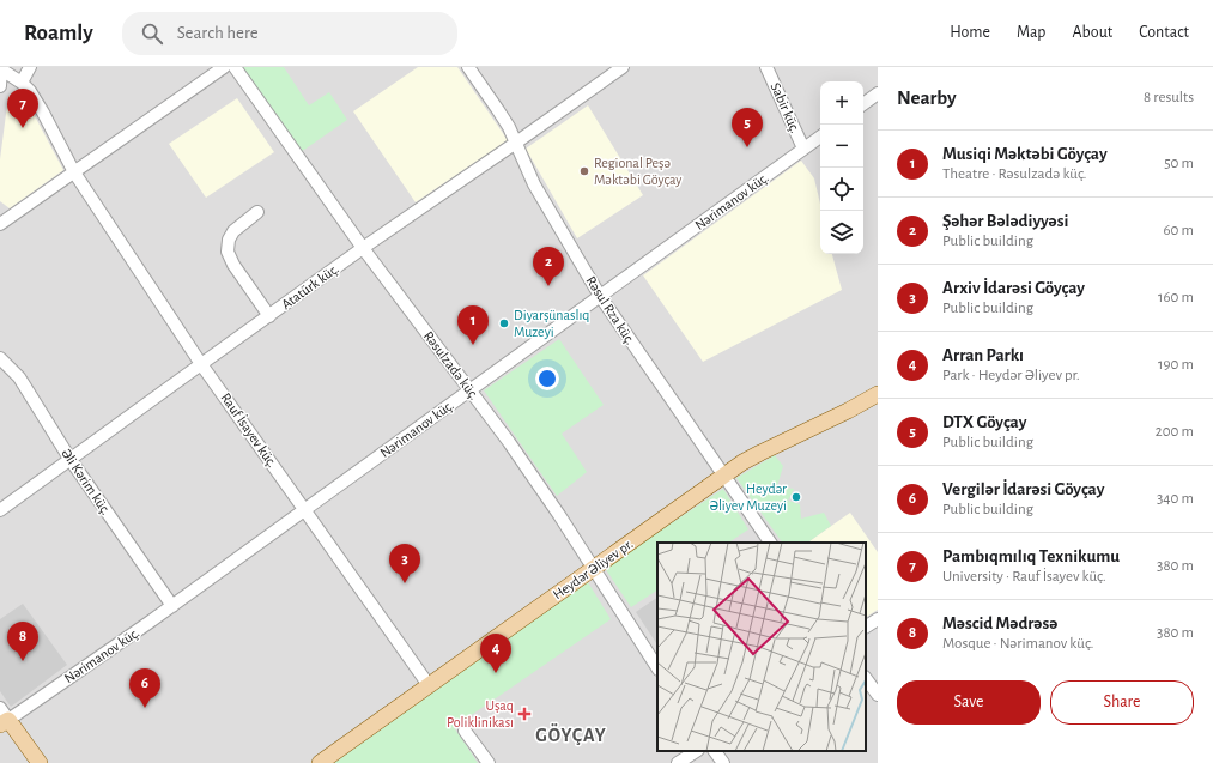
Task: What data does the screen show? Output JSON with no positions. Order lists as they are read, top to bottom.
{
  "streets": {
    "main road": ["Heydər Əliyev pr."],
    "street": [
      "Sabir küç.",
      "Nərimanov küç.",
      "Atatürk küç.",
      "Rəsul Rza küç.",
      "Rəsulzadə küç.",
      "Rauf İsayev küç.",
      "Əli Kərim küç."
    ]
  },
  "crossings": [
    ["Sabir küç.", "Nərimanov küç."],
    ["Nərimanov küç.", "Rəsul Rza küç."],
    ["Nərimanov küç.", "Rəsulzadə küç."],
    ["Nərimanov küç.", "Rauf İsayev küç."],
    ["Nərimanov küç.", "Əli Kərim küç."],
    ["Atatürk küç.", "Rəsul Rza küç."],
    ["Atatürk küç.", "Rəsulzadə küç."],
    ["Atatürk küç.", "Rauf İsayev küç."],
    ["Atatürk küç.", "Əli Kərim küç."],
    ["Rəsul Rza küç.", "Heydər Əliyev pr."],
    ["Rəsulzadə küç.", "Heydər Əliyev pr."],
    ["Rauf İsayev küç.", "Heydər Əliyev pr."]
  ],
  "districts": ["GÖYÇAY"],
  "places": {
    "other": ["Regional Peşə Məktəbi Göyçay", "Diyarşünaslıq Muzeyi", "Heydər Əliyev Muzeyi"],
    "health": ["Uşaq Poliklinikası"]
  },
  "page": {
    "header": "Roamly",
    "search": "Search here",
    "nav": [
      "Home",
      "Map",
      "About",
      "Contact"
    ],
    "heading": ["Nearby", "8 results"],
    "map_buttons": ["+", "−"],
    "pins": [
      "7",
      "5",
      "2",
      "1",
      "3",
      "8",
      "4",
      "6"
    ],
    "list": [
      {
        "mark": "1",
        "name": "Musiqi Məktəbi Göyçay",
        "note": "Theatre · Rəsulzadə küç.",
        "value": "50 m"
      },
      {
        "mark": "2",
        "name": "Şəhər Bələdiyyəsi",
        "note": "Public building",
        "value": "60 m"
      },
      {
        "mark": "3",
        "name": "Arxiv İdarəsi Göyçay",
        "note": "Public building",
        "value": "160 m"
      },
      {
        "mark": "4",
        "name": "Arran Parkı",
        "note": "Park · Heydər Əliyev pr.",
        "value": "190 m"
      },
      {
        "mark": "5",
        "name": "DTX Göyçay",
        "note": "Public building",
        "value": "200 m"
      },
      {
        "mark": "6",
        "name": "Vergilər İdarəsi Göyçay",
        "note": "Public building",
        "value": "340 m"
      },
      {
        "mark": "7",
        "name": "Pambıqmılıq Texnikumu",
        "note": "University · Rauf İsayev küç.",
        "value": "380 m"
      },
      {
        "mark": "8",
        "name": "Məscid Mədrəsə",
        "note": "Mosque · Nərimanov küç.",
        "value": "380 m"
      }
    ],
    "buttons": ["Save", "Share"]
  }
}
